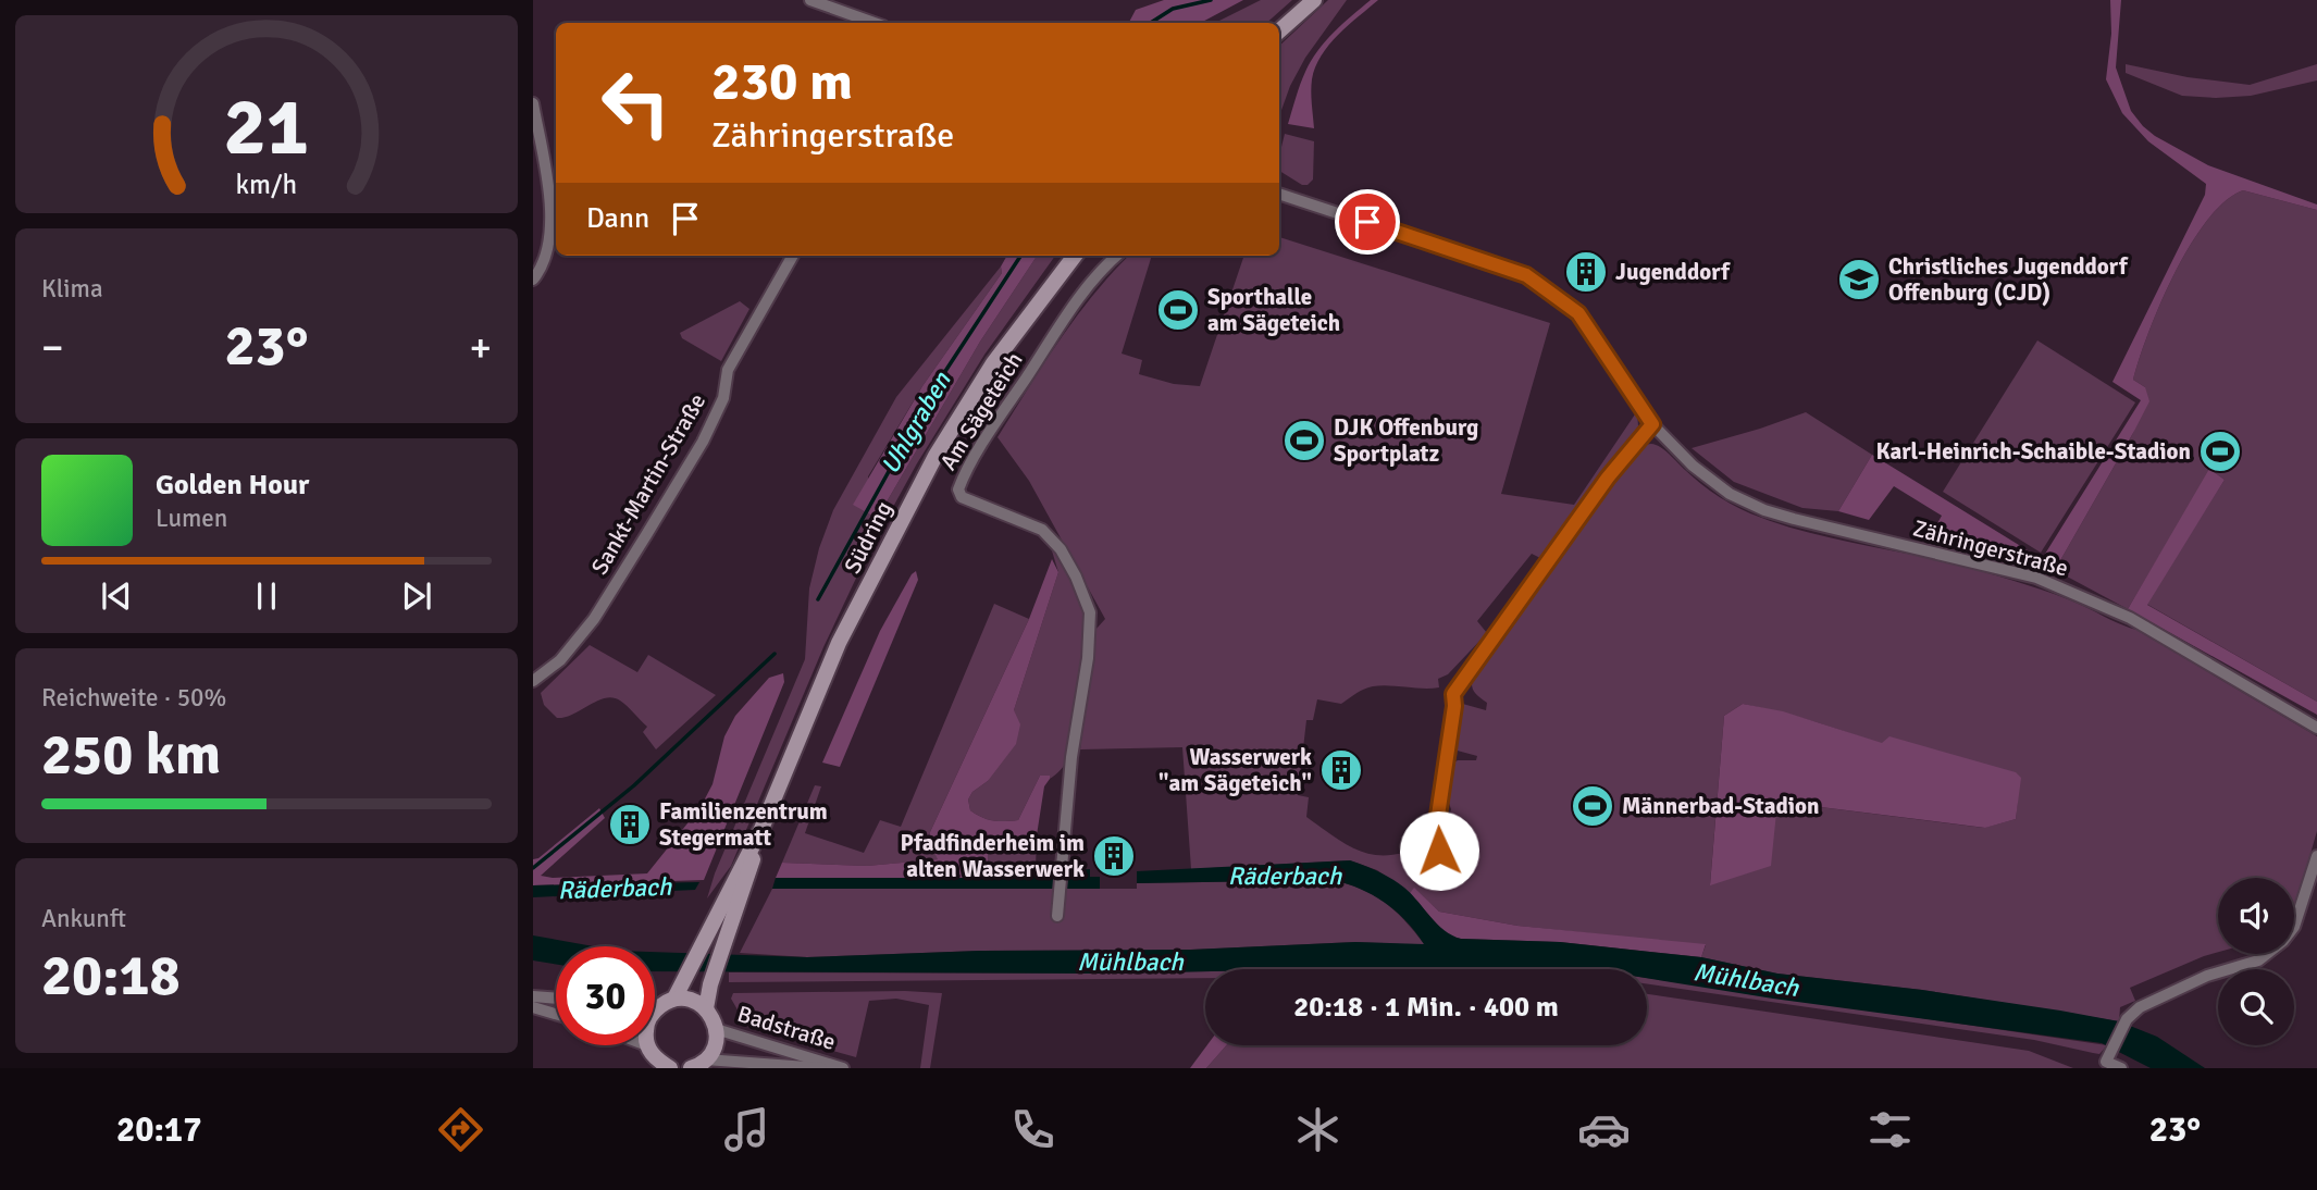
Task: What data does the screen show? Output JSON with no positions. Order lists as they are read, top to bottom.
{
  "streets": {
    "street": [
      "Am Sägeteich",
      "Sankt-Martin-Straße",
      "Südring",
      "Zähringerstraße",
      "Badstraße"
    ]
  },
  "water": ["Uhlgraben", "Räderbach", "Mühlbach"],
  "places": {
    "building": [
      "Jugenddorf",
      "Wasserwerk \"am Sägeteich\"",
      "Familienzentrum Stegermatt",
      "Pfadfinderheim im alten Wasserwerk"
    ],
    "school or university": ["Christliches Jugenddorf Offenburg (CJD)"],
    "sports": [
      "Sporthalle am Sägeteich",
      "DJK Offenburg Sportplatz",
      "Karl-Heinrich-Schaible-Stadion",
      "Männerbad-Stadion"
    ]
  },
  "page": {
    "turn": ["230 m", "Zähringerstraße"],
    "then": "Dann",
    "tile": [
      "Klima",
      ["Reichweite · 50%", "250 km"],
      ["Ankunft", "20:18"]
    ],
    "heat": ["−", "23°", "+"],
    "song": ["Golden Hour", "Lumen"],
    "limit": "30",
    "trip": "20:18 · 1 Min. · 400 m",
    "tabs": ["20:17", "23°"],
    "gauge": ["21", "km/h"]
  }
}
